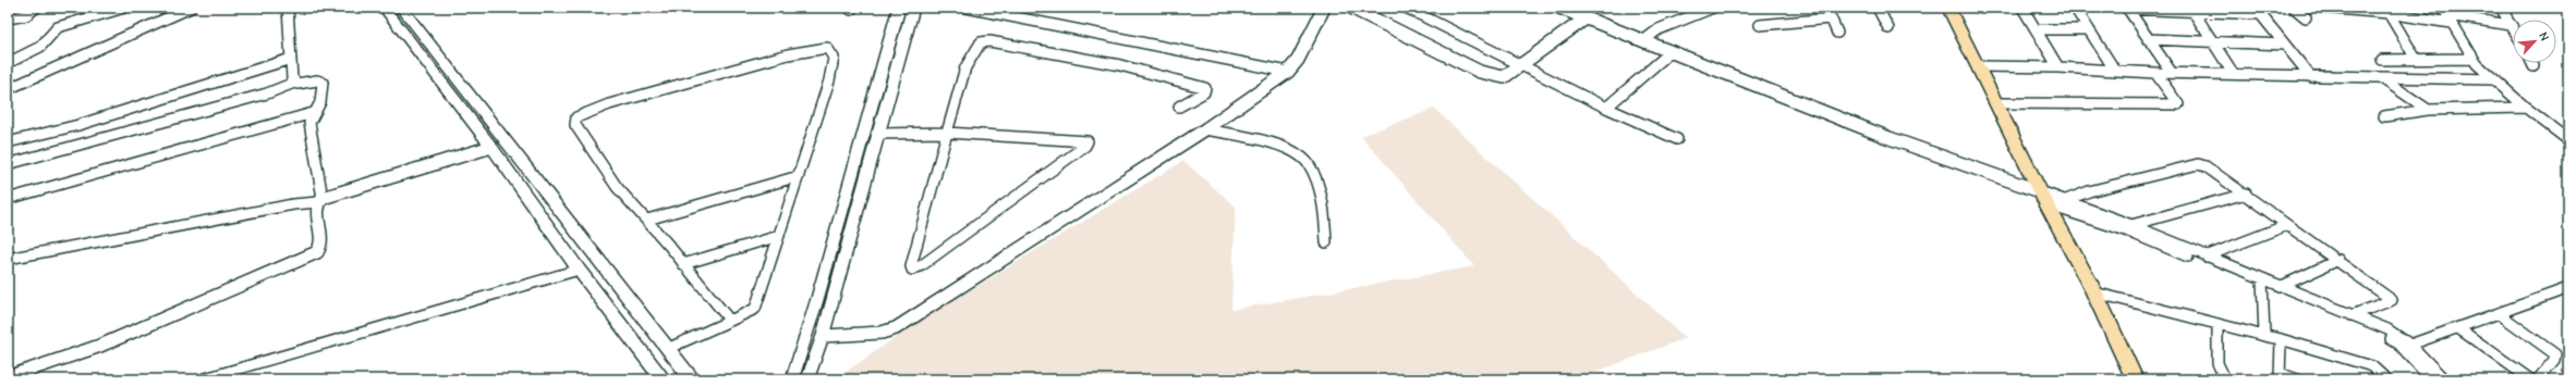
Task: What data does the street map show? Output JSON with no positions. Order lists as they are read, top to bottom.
{
  "north": "top right"
}
